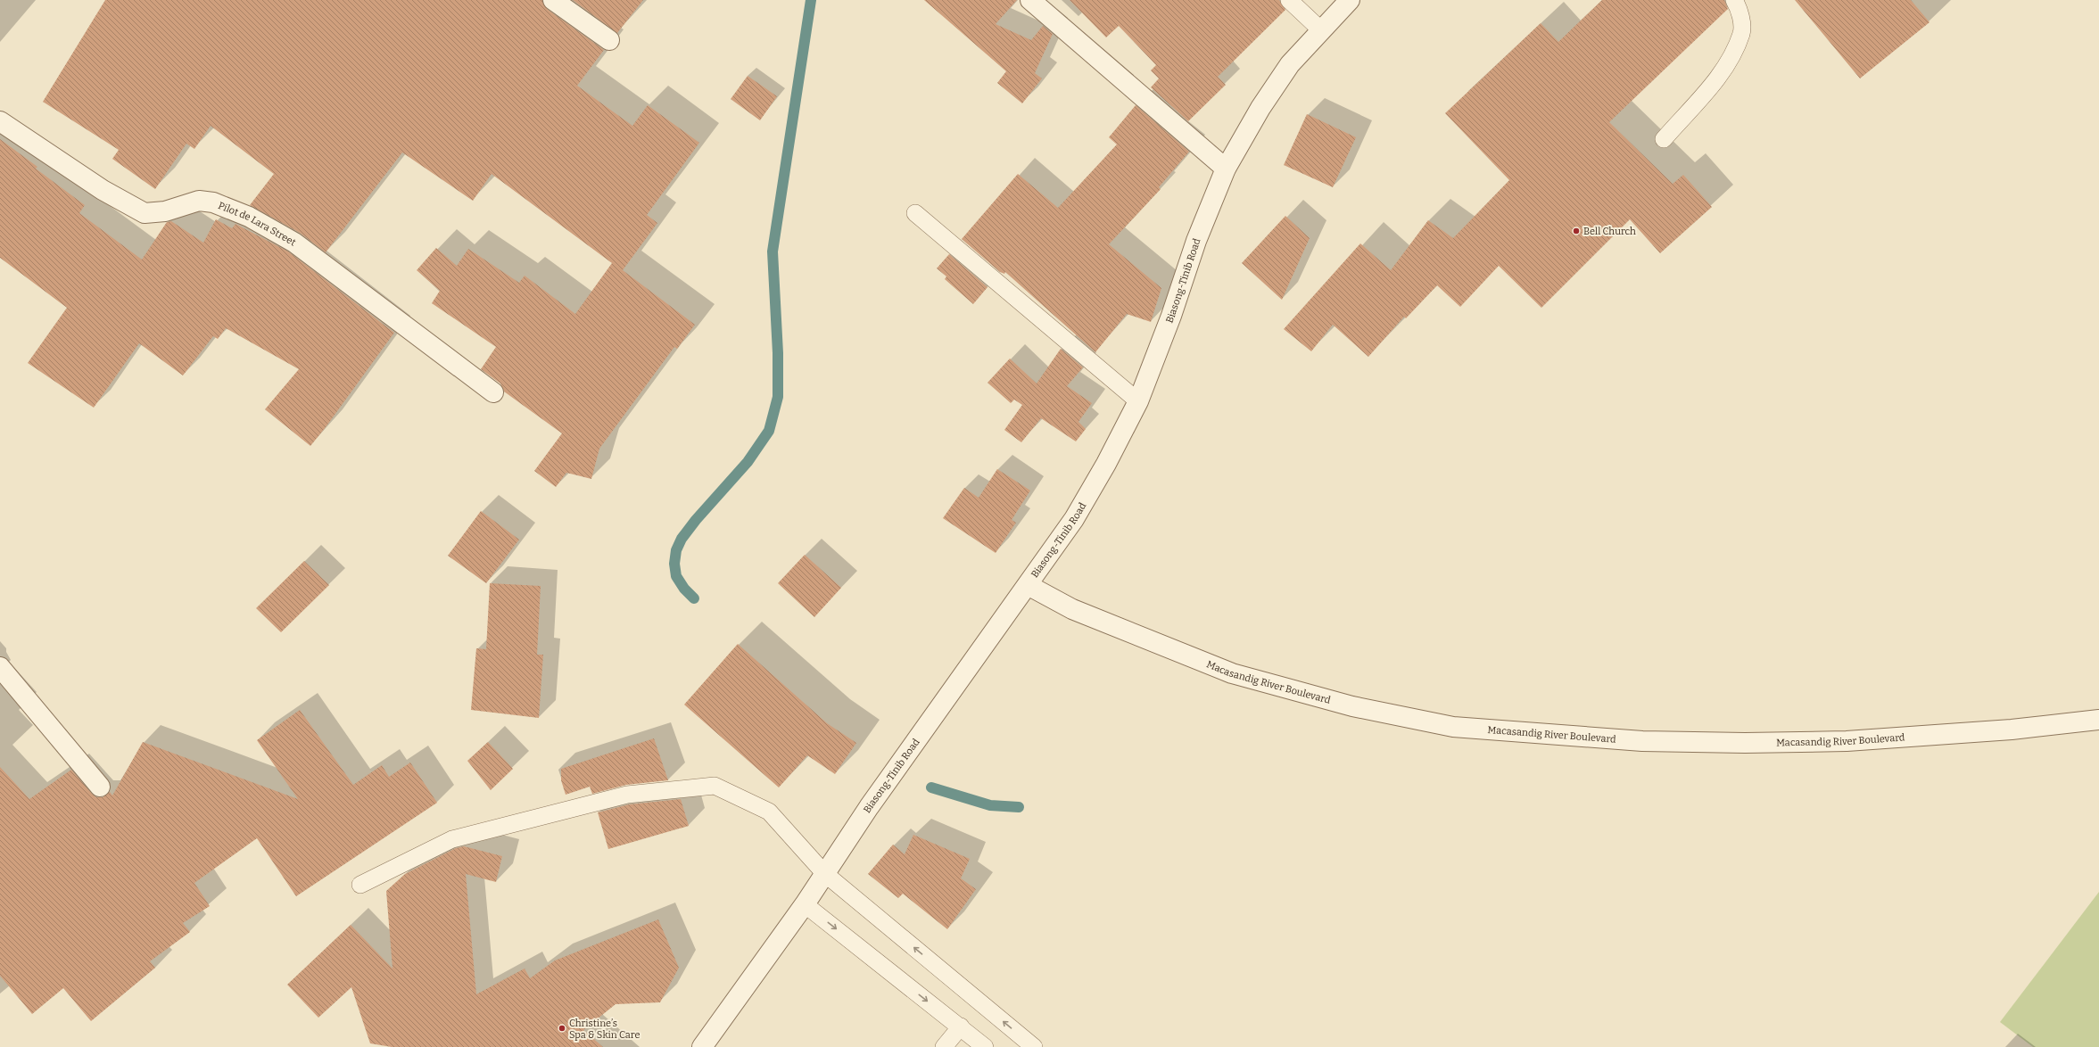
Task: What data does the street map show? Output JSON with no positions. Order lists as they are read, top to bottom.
{
  "streets": {
    "street": ["Pilot de Lara Street", "Biasong-Tinib Road", "Macasandig River Boulevard"]
  },
  "crossings": [
    ["Biasong-Tinib Road", "Macasandig River Boulevard"]
  ],
  "places": ["Bell Church", "Christine’s Spa & Skin Care"]
}
